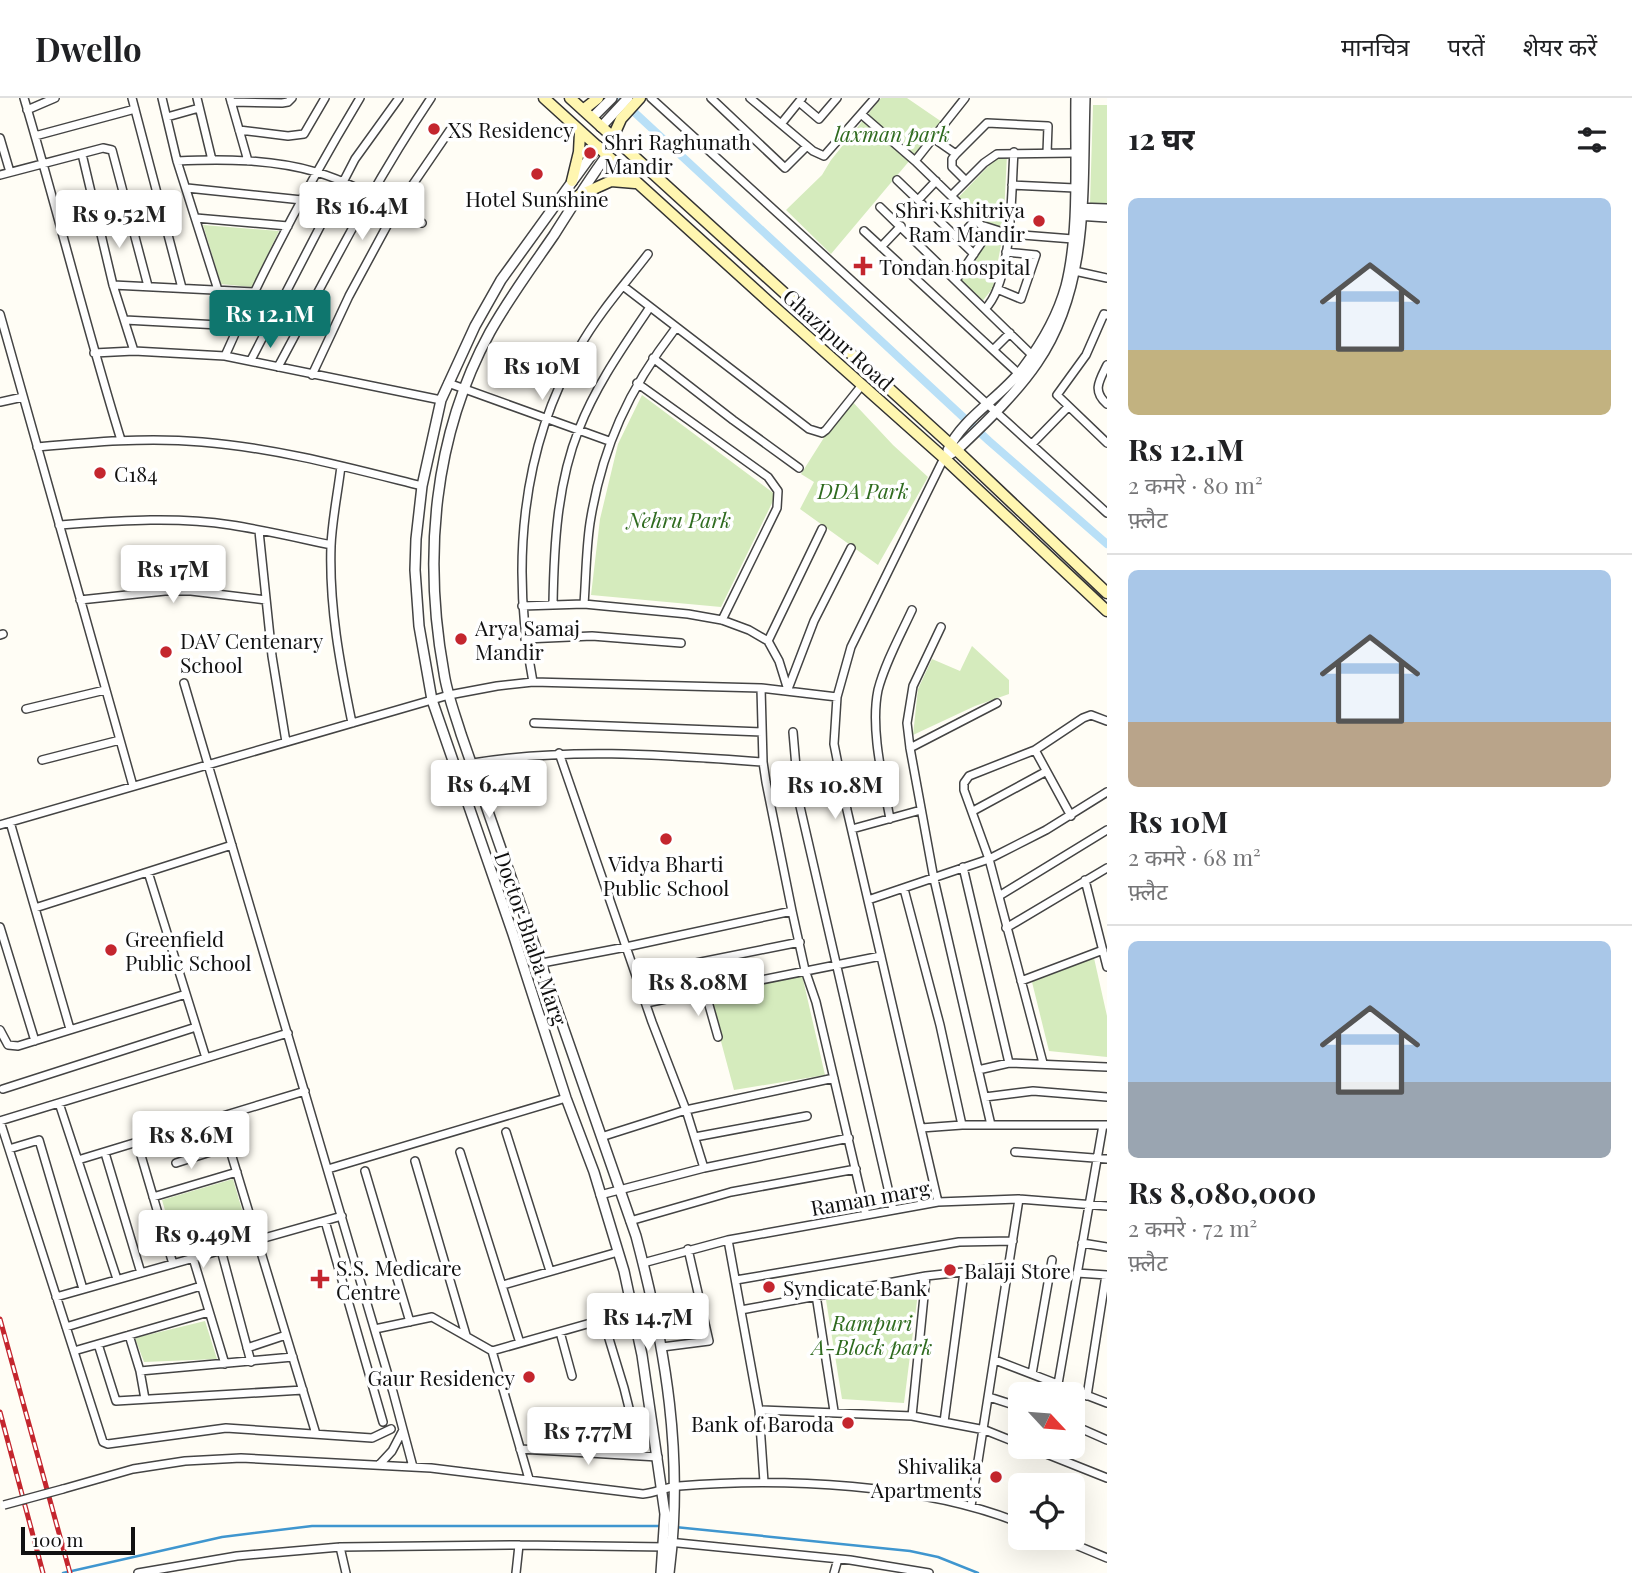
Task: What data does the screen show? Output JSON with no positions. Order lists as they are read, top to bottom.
{
  "streets": {
    "main road": ["Ghazipur Road"],
    "street": ["Doctor Bhaba Marg", "Raman marg"]
  },
  "crossings": [
    ["Ghazipur Road", "Doctor Bhaba Marg"],
    ["Doctor Bhaba Marg", "Raman marg"]
  ],
  "parks": [
    "laxman park",
    "DDA Park",
    "Nehru Park",
    "Rampuri A-Block park"
  ],
  "places": {
    "other": [
      "XS Residency",
      "Shri Raghunath Mandir",
      "Hotel Sunshine",
      "Shri Kshitriya Ram Mandir",
      "C184",
      "Arya Samaj Mandir",
      "DAV Centenary School",
      "Vidya Bharti Public School",
      "Greenfield Public School",
      "Balaji Store",
      "Syndicate Bank",
      "Gaur Residency",
      "Bank of Baroda",
      "Shivalika Apartments"
    ],
    "health": ["Tondan hospital", "S.S. Medicare Centre"]
  },
  "scale_bar": "100 m",
  "north": "bottom right",
  "page": {
    "header": "Dwello",
    "nav": ["मानचित्र", "परतें", "शेयर करें"],
    "heading": "12 घर",
    "price": [
      "Rs 16.4M",
      "Rs 9.52M",
      "Rs 12.1M",
      "Rs 10M",
      "Rs 17M",
      "Rs 6.4M",
      "Rs 10.8M",
      "Rs 8.08M",
      "Rs 8.6M",
      "Rs 9.49M",
      "Rs 14.7M",
      "Rs 7.77M"
    ],
    "list": [
      {
        "name": "Rs 12.1M",
        "note": "2 कमरे · 80 m² · फ़्लैट"
      },
      {
        "name": "Rs 10M",
        "note": "2 कमरे · 68 m² · फ़्लैट"
      },
      {
        "name": "Rs 8,080,000",
        "note": "2 कमरे · 72 m² · फ़्लैट"
      }
    ],
    "scale": "100 m"
  }
}
